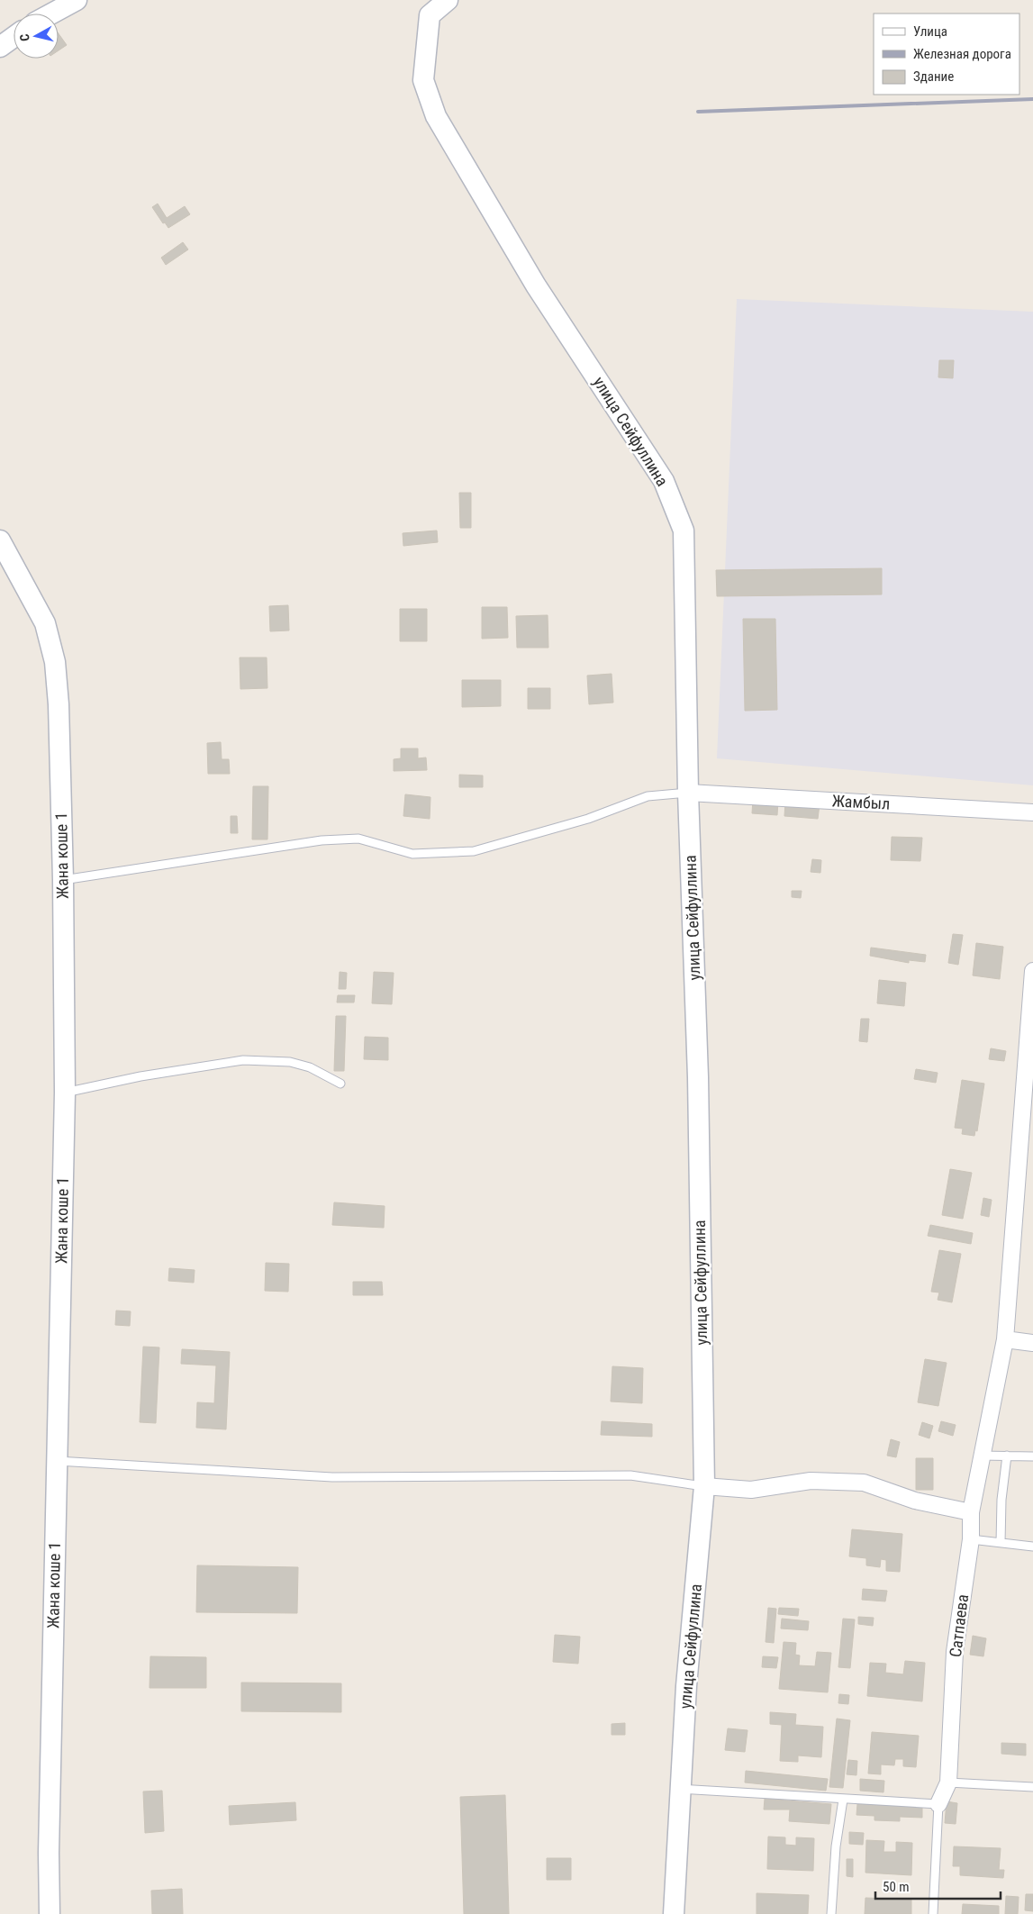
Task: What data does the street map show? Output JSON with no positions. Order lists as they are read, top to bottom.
{
  "streets": {
    "street": [
      "улица Сейфуллина",
      "Жамбыл",
      "Жана коше 1",
      "Сатпаева"
    ]
  },
  "crossings": [
    ["улица Сейфуллина", "Жамбыл"]
  ],
  "legend": ["Улица", "Железная дорога", "Здание"],
  "scale_bar": "50 m",
  "north": "left"
}
